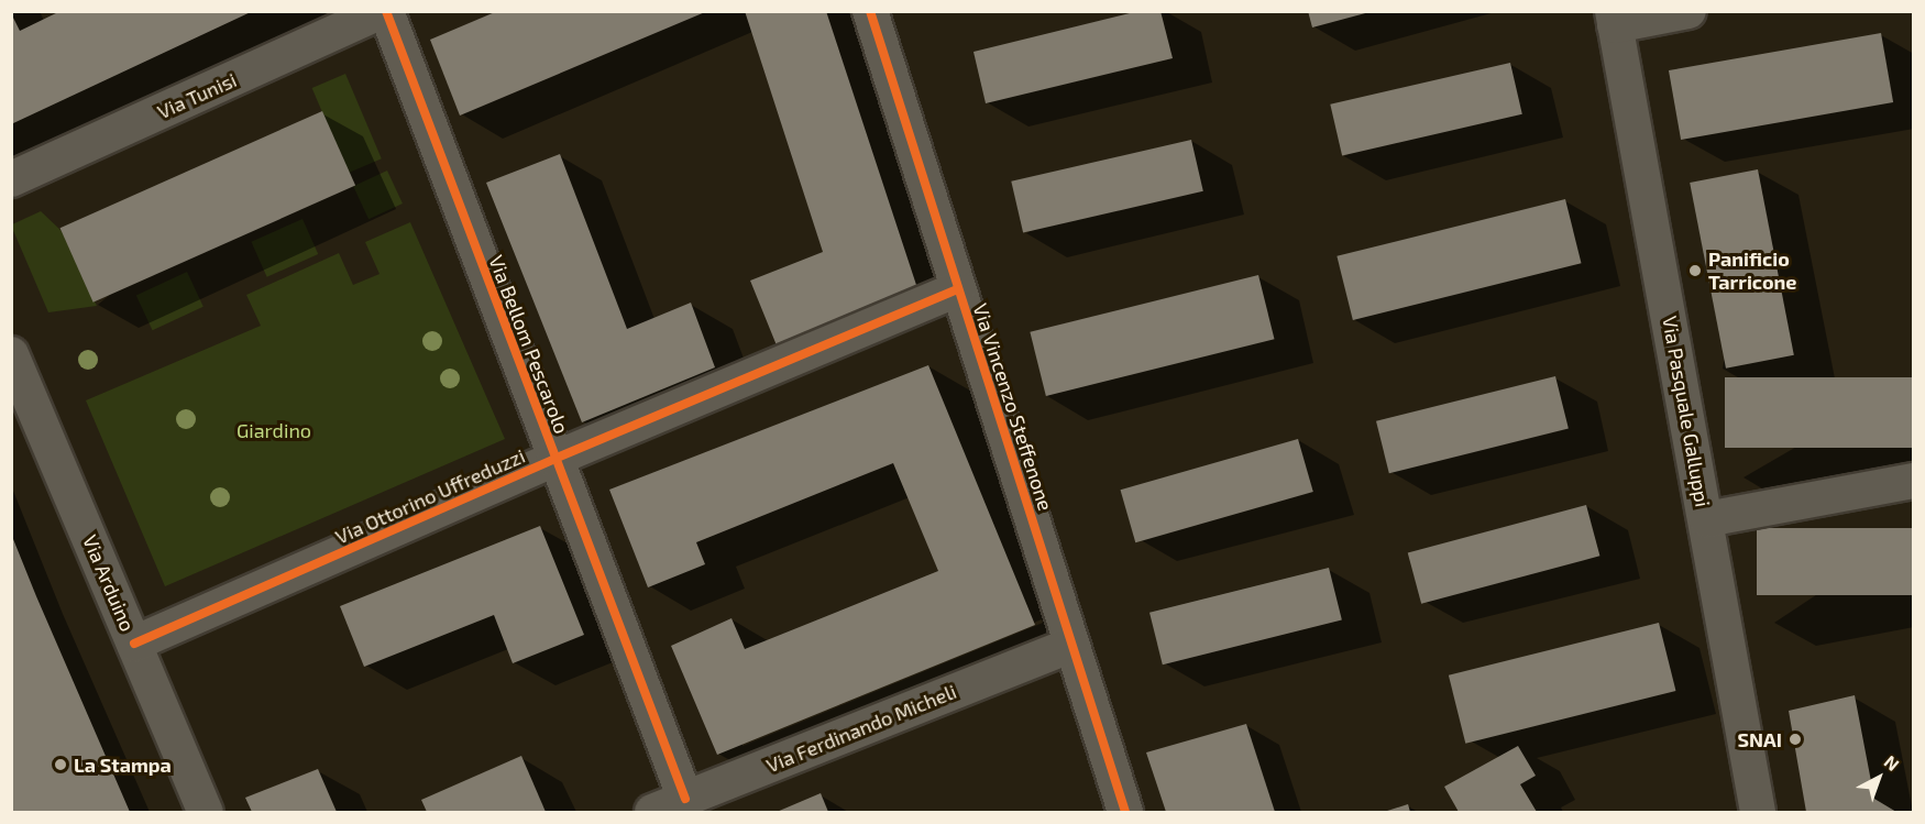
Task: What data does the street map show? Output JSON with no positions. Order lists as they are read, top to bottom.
{
  "streets": {
    "street": [
      "Via Tunisi",
      "Via Bellom Pescarolo",
      "Via Vincenzo Steffenone",
      "Via Pasquale Galluppi",
      "Via Ottorino Uffreduzzi",
      "Via Arduino",
      "Via Ferdinando Micheli"
    ]
  },
  "crossings": [
    ["Via Tunisi", "Via Bellom Pescarolo"],
    ["Via Bellom Pescarolo", "Via Ottorino Uffreduzzi"],
    ["Via Bellom Pescarolo", "Via Ferdinando Micheli"],
    ["Via Vincenzo Steffenone", "Via Ottorino Uffreduzzi"],
    ["Via Vincenzo Steffenone", "Via Ferdinando Micheli"],
    ["Via Ottorino Uffreduzzi", "Via Arduino"]
  ],
  "parks": ["Giardino"],
  "places": ["Panificio Tarricone", "SNAI", "La Stampa"],
  "north": "top right"
}
